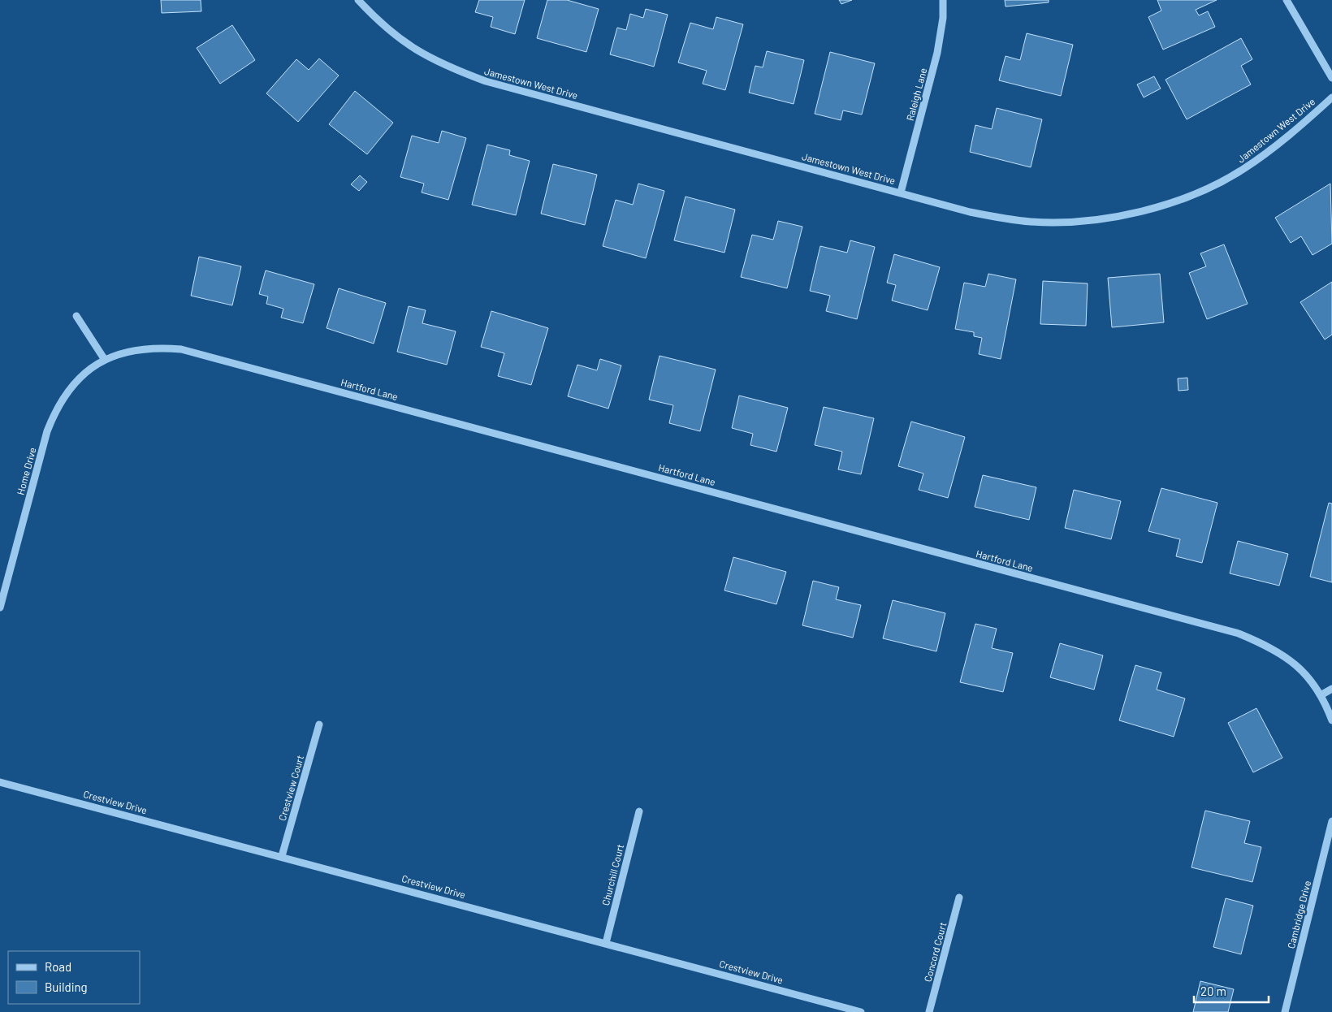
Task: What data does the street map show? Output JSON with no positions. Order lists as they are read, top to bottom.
{
  "streets": {
    "street": [
      "Jamestown West Drive",
      "Raleigh Lane",
      "Hartford Lane",
      "Home Drive",
      "Crestview Court",
      "Crestview Drive",
      "Churchill Court",
      "Cambridge Drive",
      "Concord Court"
    ]
  },
  "crossings": [
    ["Jamestown West Drive", "Raleigh Lane"],
    ["Hartford Lane", "Home Drive"],
    ["Crestview Court", "Crestview Drive"],
    ["Crestview Drive", "Churchill Court"]
  ],
  "legend": ["Road", "Building"],
  "scale_bar": "20 m"
}
